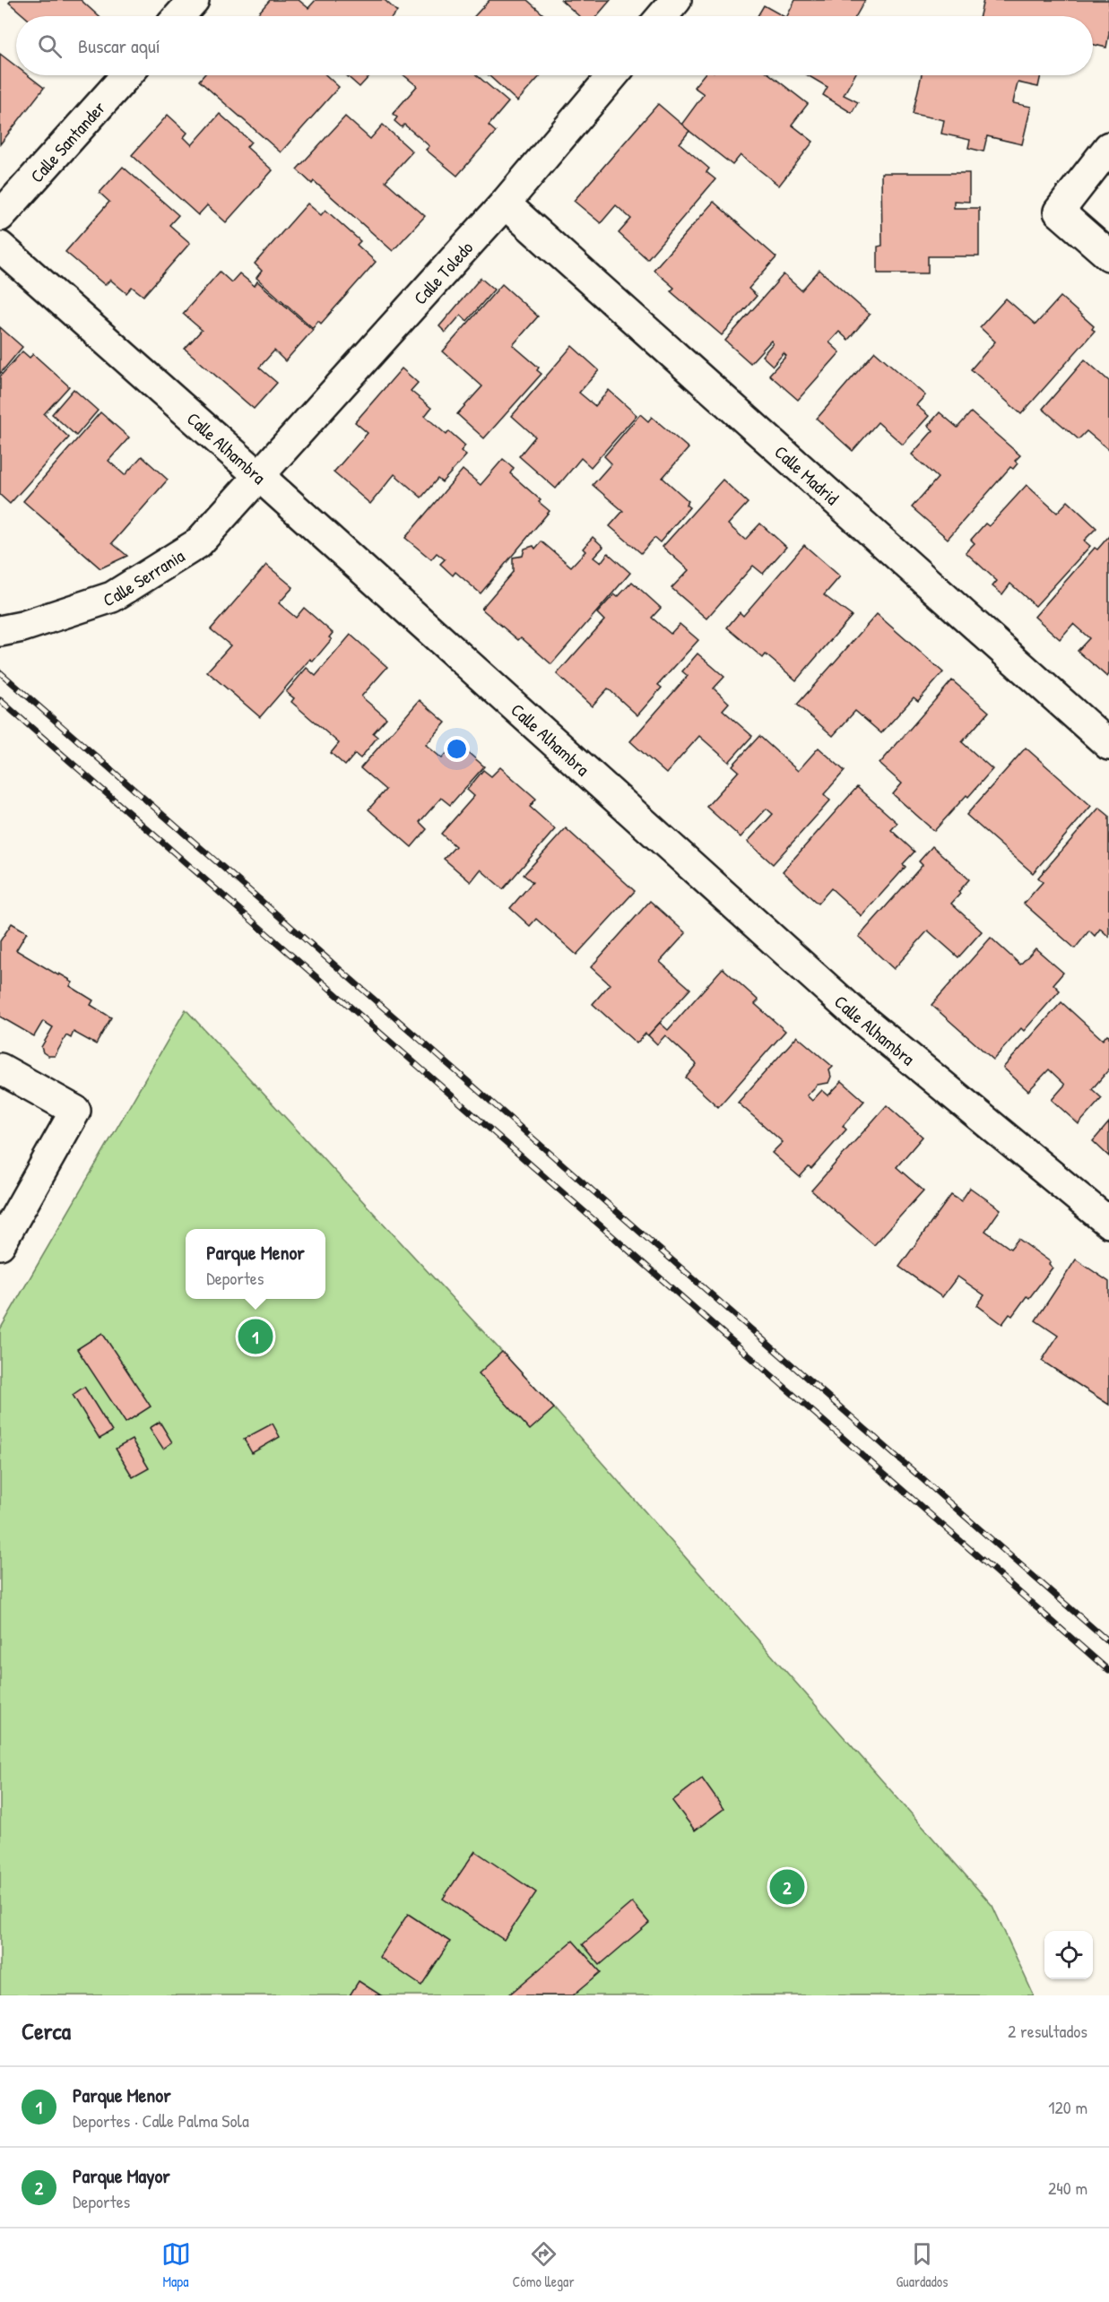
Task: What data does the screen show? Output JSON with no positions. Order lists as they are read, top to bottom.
{
  "streets": {
    "street": [
      "Calle Santander",
      "Calle Toledo",
      "Calle Alhambra",
      "Calle Madrid",
      "Calle Serrania"
    ]
  },
  "crossings": [
    ["Calle Toledo", "Calle Alhambra"],
    ["Calle Toledo", "Calle Madrid"],
    ["Calle Toledo", "Calle Serrania"],
    ["Calle Alhambra", "Calle Serrania"]
  ],
  "page": {
    "search": "Buscar aquí",
    "popup": ["Parque Menor", "Deportes"],
    "pins": ["1", "2"],
    "heading": ["Cerca", "2 resultados"],
    "list": [
      {
        "mark": "1",
        "name": "Parque Menor",
        "note": "Deportes · Calle Palma Sola",
        "value": "120 m"
      },
      {
        "mark": "2",
        "name": "Parque Mayor",
        "note": "Deportes",
        "value": "240 m"
      }
    ],
    "nav": ["Mapa", "Cómo llegar", "Guardados"]
  }
}
